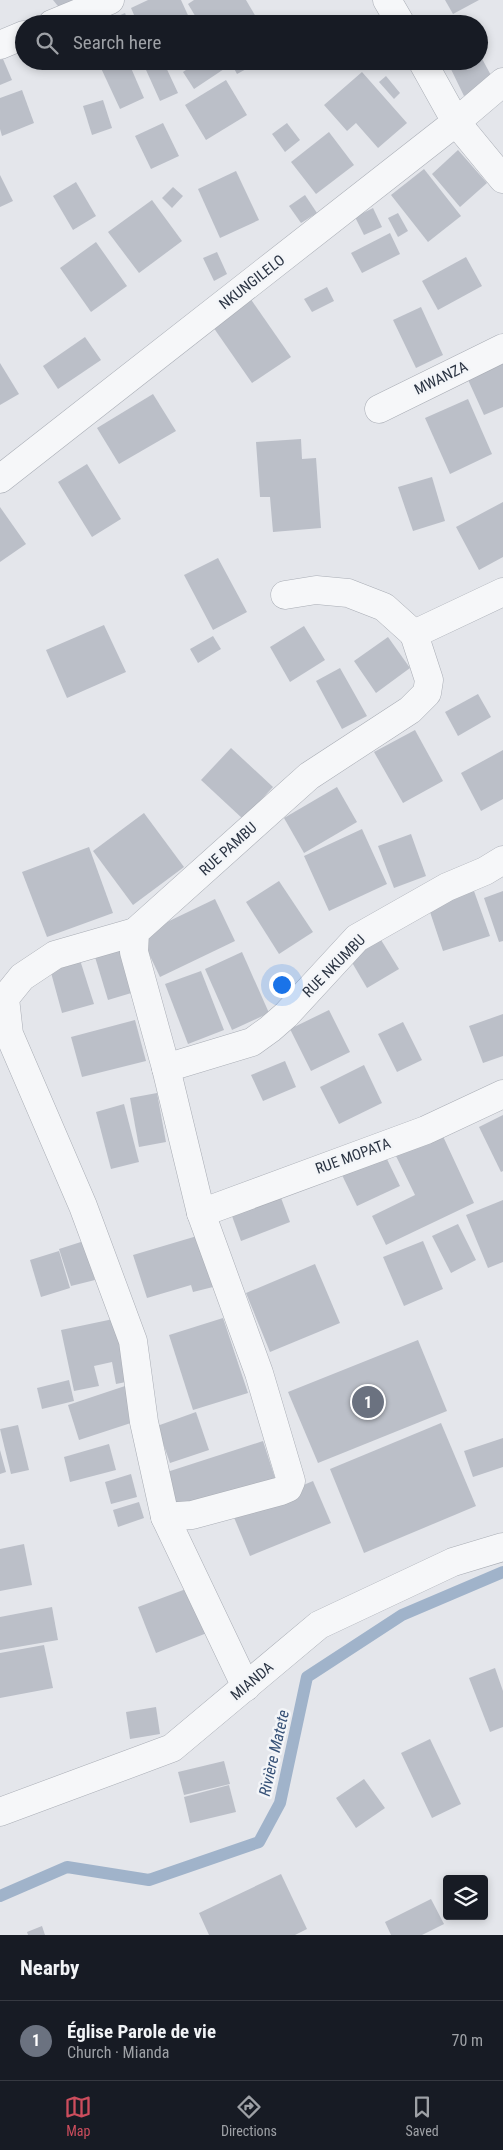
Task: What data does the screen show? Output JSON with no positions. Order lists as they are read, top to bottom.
{
  "streets": {
    "street": [
      "NKUNGILELO",
      "MWANZA",
      "RUE PAMBU",
      "RUE NKUMBU",
      "RUE MOPATA",
      "MIANDA"
    ]
  },
  "water": ["Rivière Matete"],
  "page": {
    "search": "Search here",
    "pins": "1",
    "heading": "Nearby",
    "list": [
      {
        "mark": "1",
        "name": "Église Parole de vie",
        "note": "Church · Mianda",
        "value": "70 m"
      }
    ],
    "nav": ["Map", "Directions", "Saved"]
  }
}
